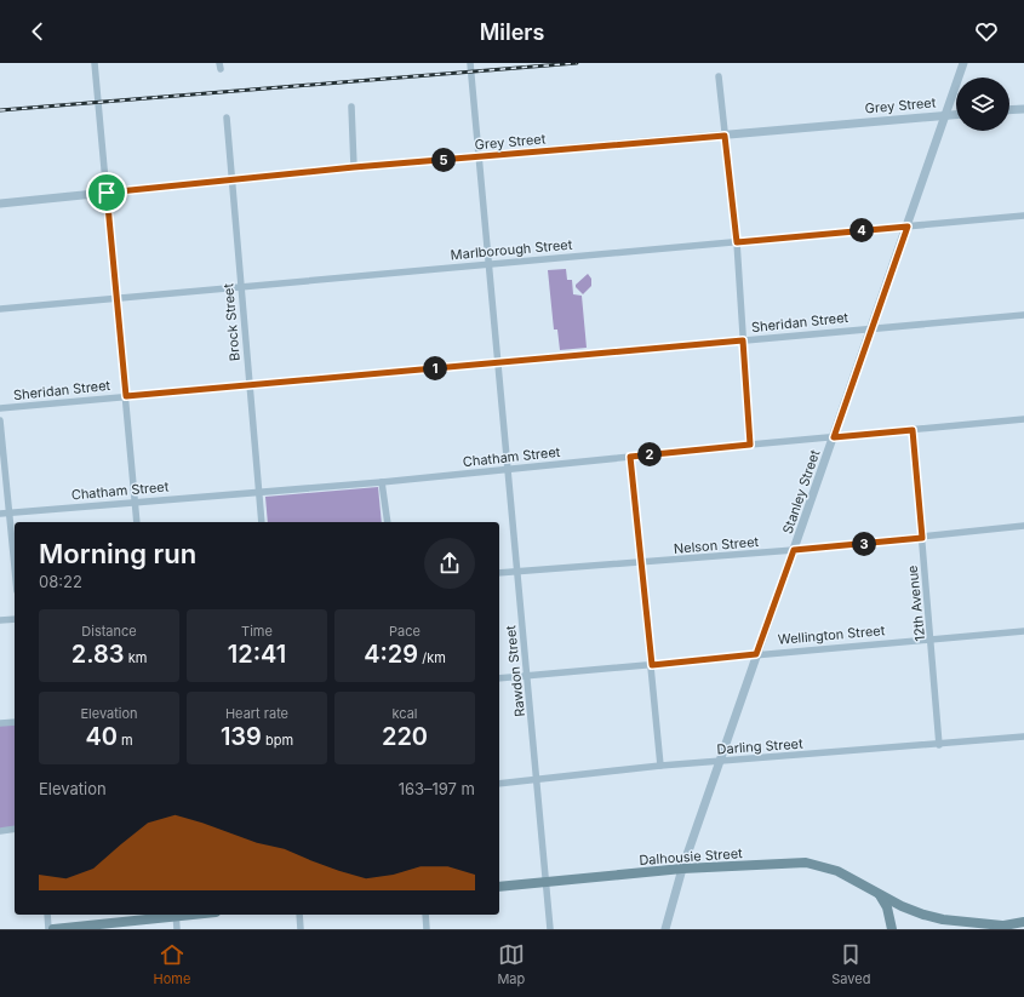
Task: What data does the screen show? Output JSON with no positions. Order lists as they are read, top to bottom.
{
  "streets": {
    "main road": ["Dalhousie Street"],
    "street": [
      "Grey Street",
      "Marlborough Street",
      "Brock Street",
      "Sheridan Street",
      "Chatham Street",
      "Stanley Street",
      "Nelson Street",
      "12th Avenue",
      "Wellington Street",
      "Rawdon Street",
      "Darling Street"
    ]
  },
  "crossings": [
    ["Grey Street", "Brock Street"],
    ["Grey Street", "Stanley Street"],
    ["Grey Street", "Rawdon Street"],
    ["Marlborough Street", "Brock Street"],
    ["Marlborough Street", "Stanley Street"],
    ["Marlborough Street", "Rawdon Street"],
    ["Brock Street", "Sheridan Street"],
    ["Brock Street", "Chatham Street"],
    ["Sheridan Street", "Stanley Street"],
    ["Sheridan Street", "Rawdon Street"],
    ["Chatham Street", "Stanley Street"],
    ["Chatham Street", "12th Avenue"],
    ["Chatham Street", "Rawdon Street"],
    ["Stanley Street", "Nelson Street"],
    ["Stanley Street", "Wellington Street"],
    ["Stanley Street", "Darling Street"],
    ["Stanley Street", "Dalhousie Street"],
    ["Nelson Street", "12th Avenue"],
    ["Nelson Street", "Rawdon Street"],
    ["12th Avenue", "Wellington Street"],
    ["12th Avenue", "Darling Street"],
    ["Wellington Street", "Rawdon Street"],
    ["Rawdon Street", "Darling Street"],
    ["Rawdon Street", "Dalhousie Street"]
  ],
  "page": {
    "header": "Milers",
    "pins": [
      "5",
      "4",
      "1",
      "2",
      "3"
    ],
    "heading": ["Morning run", "08:22"],
    "stats": [
      ["Distance", "2.83 km"],
      ["Time", "12:41"],
      ["Pace", "4:29 /km"],
      ["Elevation", "40 m"],
      ["Heart rate", "139 bpm"],
      ["kcal", "220"]
    ],
    "chart": ["Elevation", "163–197 m"],
    "tabs": ["Home", "Map", "Saved"]
  }
}
